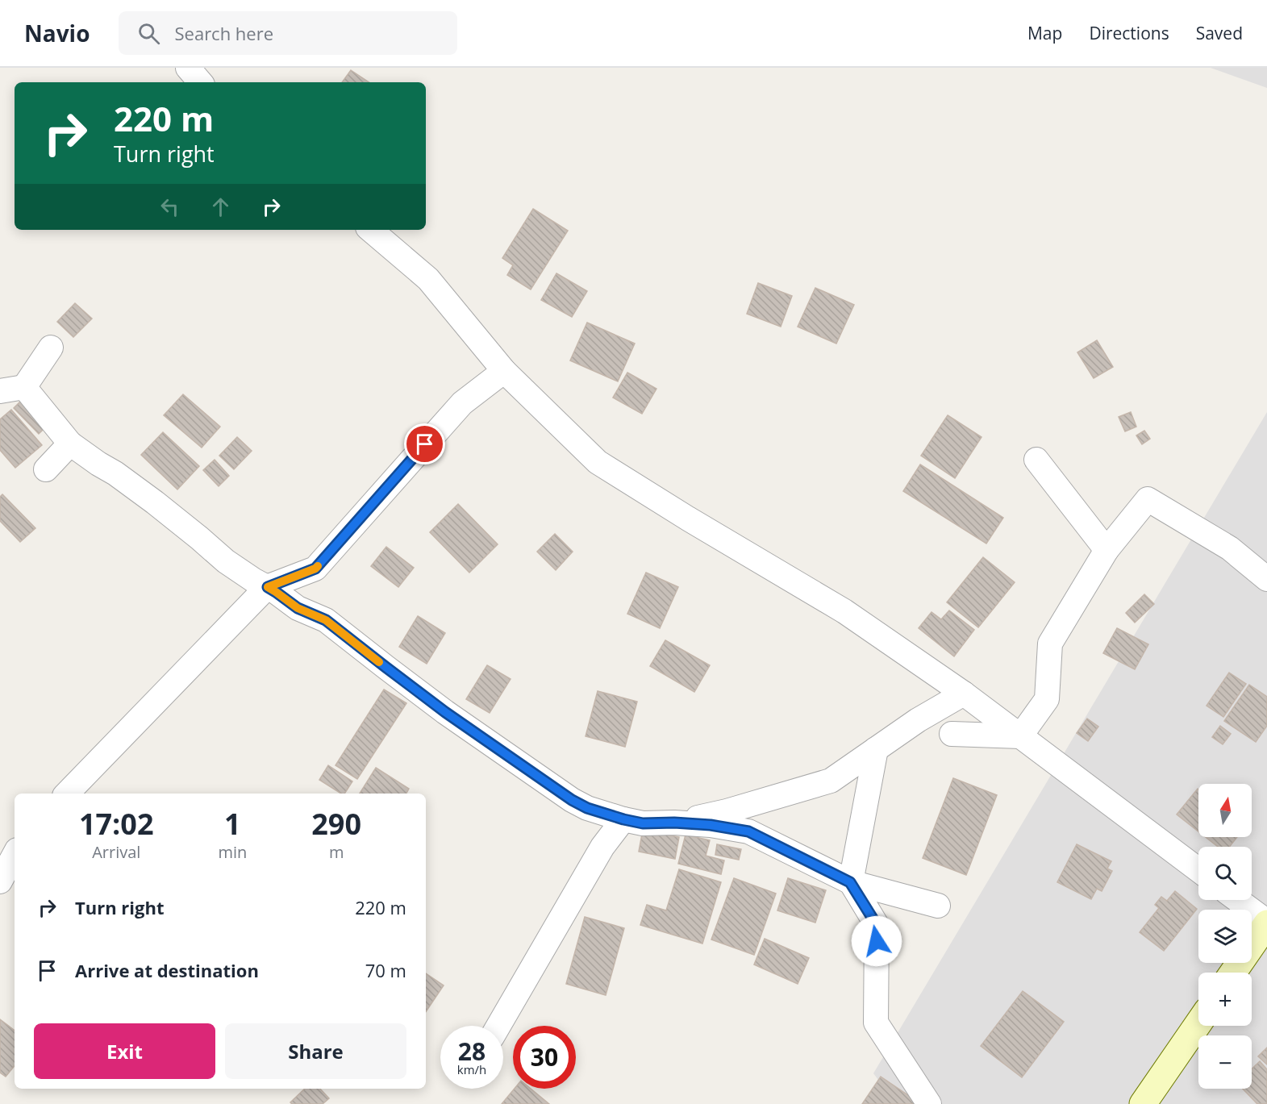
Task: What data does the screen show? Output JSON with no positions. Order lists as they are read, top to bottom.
{
  "north": "top",
  "page": {
    "header": "Navio",
    "search": "Search here",
    "nav": ["Map", "Directions", "Saved"],
    "turn": ["220 m", "Turn right"],
    "map_buttons": ["+", "−"],
    "eta": [
      "17:02",
      "Arrival",
      "1",
      "min",
      "290",
      "m"
    ],
    "list": [
      {
        "name": "Turn right",
        "value": "220 m"
      },
      {
        "name": "Arrive at destination",
        "value": "70 m"
      }
    ],
    "buttons": ["Exit", "Share"],
    "speed": "28 km/h",
    "limit": "30"
  }
}
